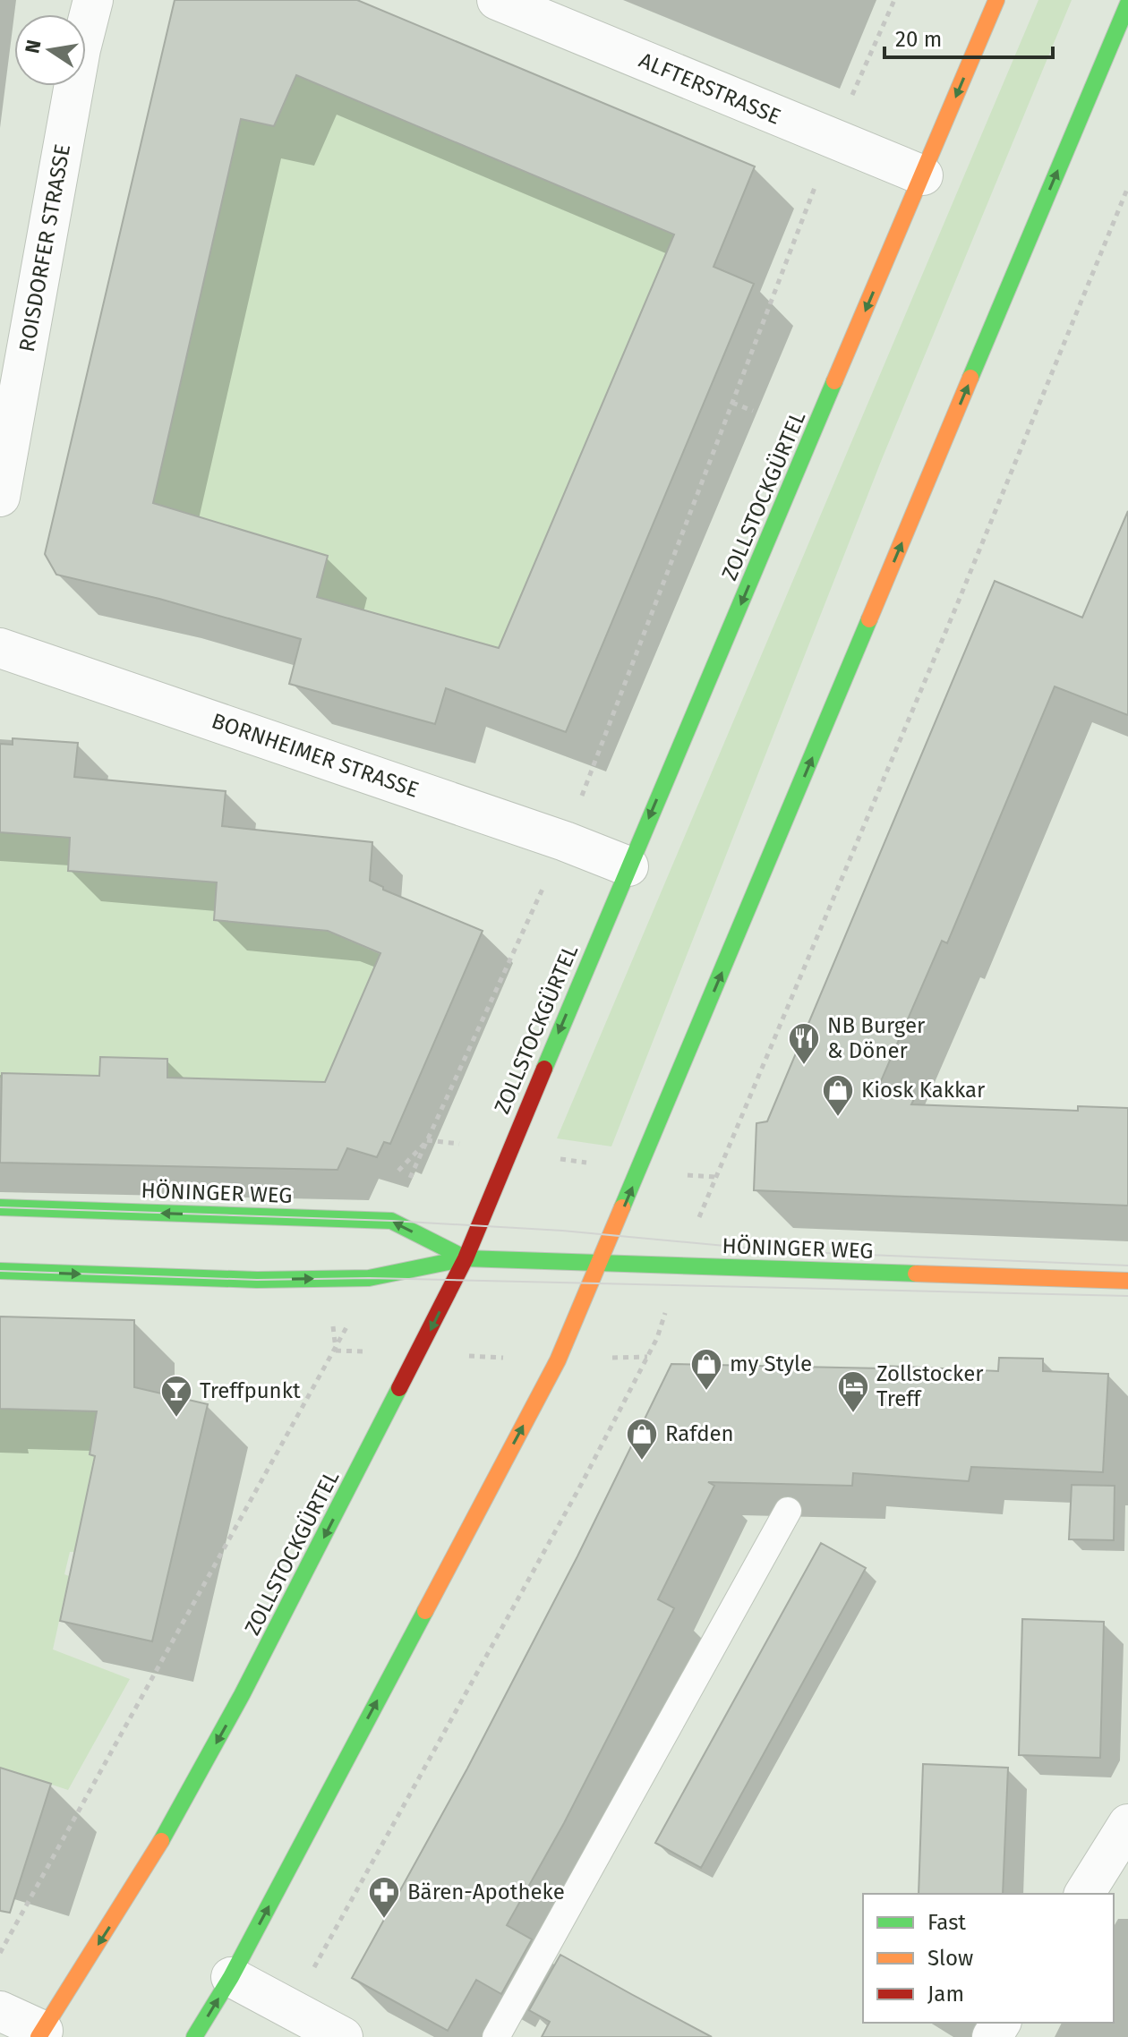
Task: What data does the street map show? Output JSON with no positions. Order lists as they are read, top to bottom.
{
  "streets": {
    "main road": ["ZOLLSTOCKGÜRTEL", "HÖNINGER WEG"],
    "street": ["ALFTERSTRASSE", "ROISDORFER STRASSE", "BORNHEIMER STRASSE"]
  },
  "crossings": [
    ["ALFTERSTRASSE", "ZOLLSTOCKGÜRTEL"],
    ["ZOLLSTOCKGÜRTEL", "BORNHEIMER STRASSE"],
    ["ZOLLSTOCKGÜRTEL", "HÖNINGER WEG"]
  ],
  "places": {
    "restaurant": ["NB Burger & Döner"],
    "shop": ["Kiosk Kakkar", "my Style", "Rafden"],
    "hotel": ["Zollstocker Treff"],
    "bar": ["Treffpunkt"],
    "pharmacy": ["Bären-Apotheke"]
  },
  "legend": ["Fast", "Slow", "Jam"],
  "scale_bar": "20 m",
  "north": "left"
}
